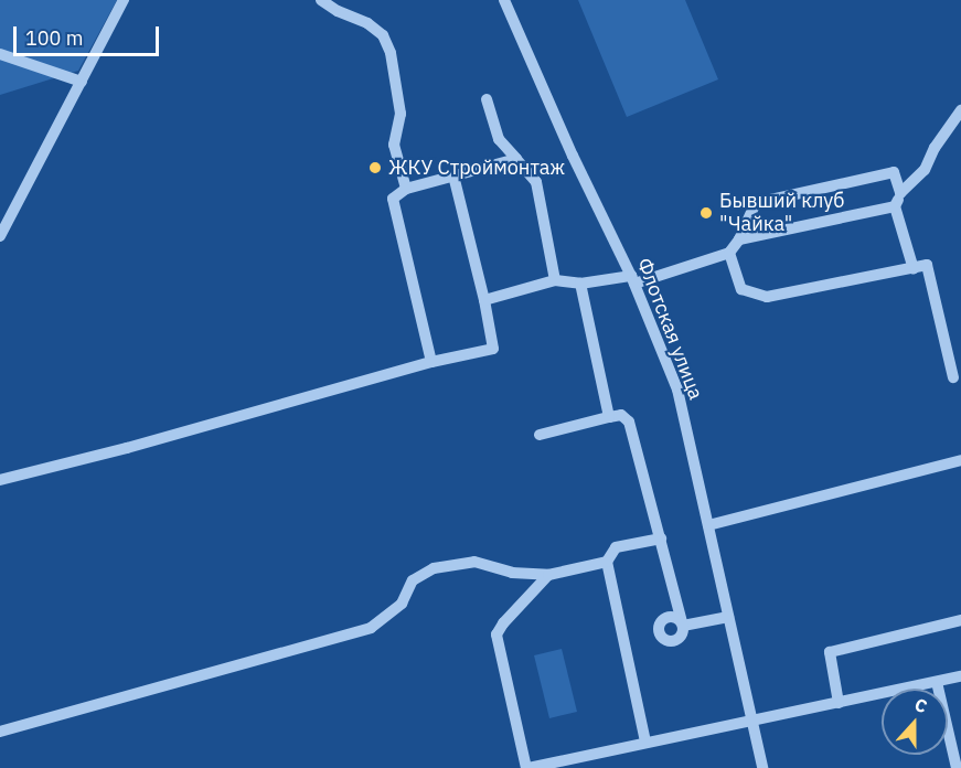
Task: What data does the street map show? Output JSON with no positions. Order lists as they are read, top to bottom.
{
  "streets": {
    "street": ["Флотская улица"]
  },
  "places": ["ЖКУ Строймонтаж", "Бывший клуб \"Чайка\""],
  "scale_bar": "100 m",
  "north": "top"
}
